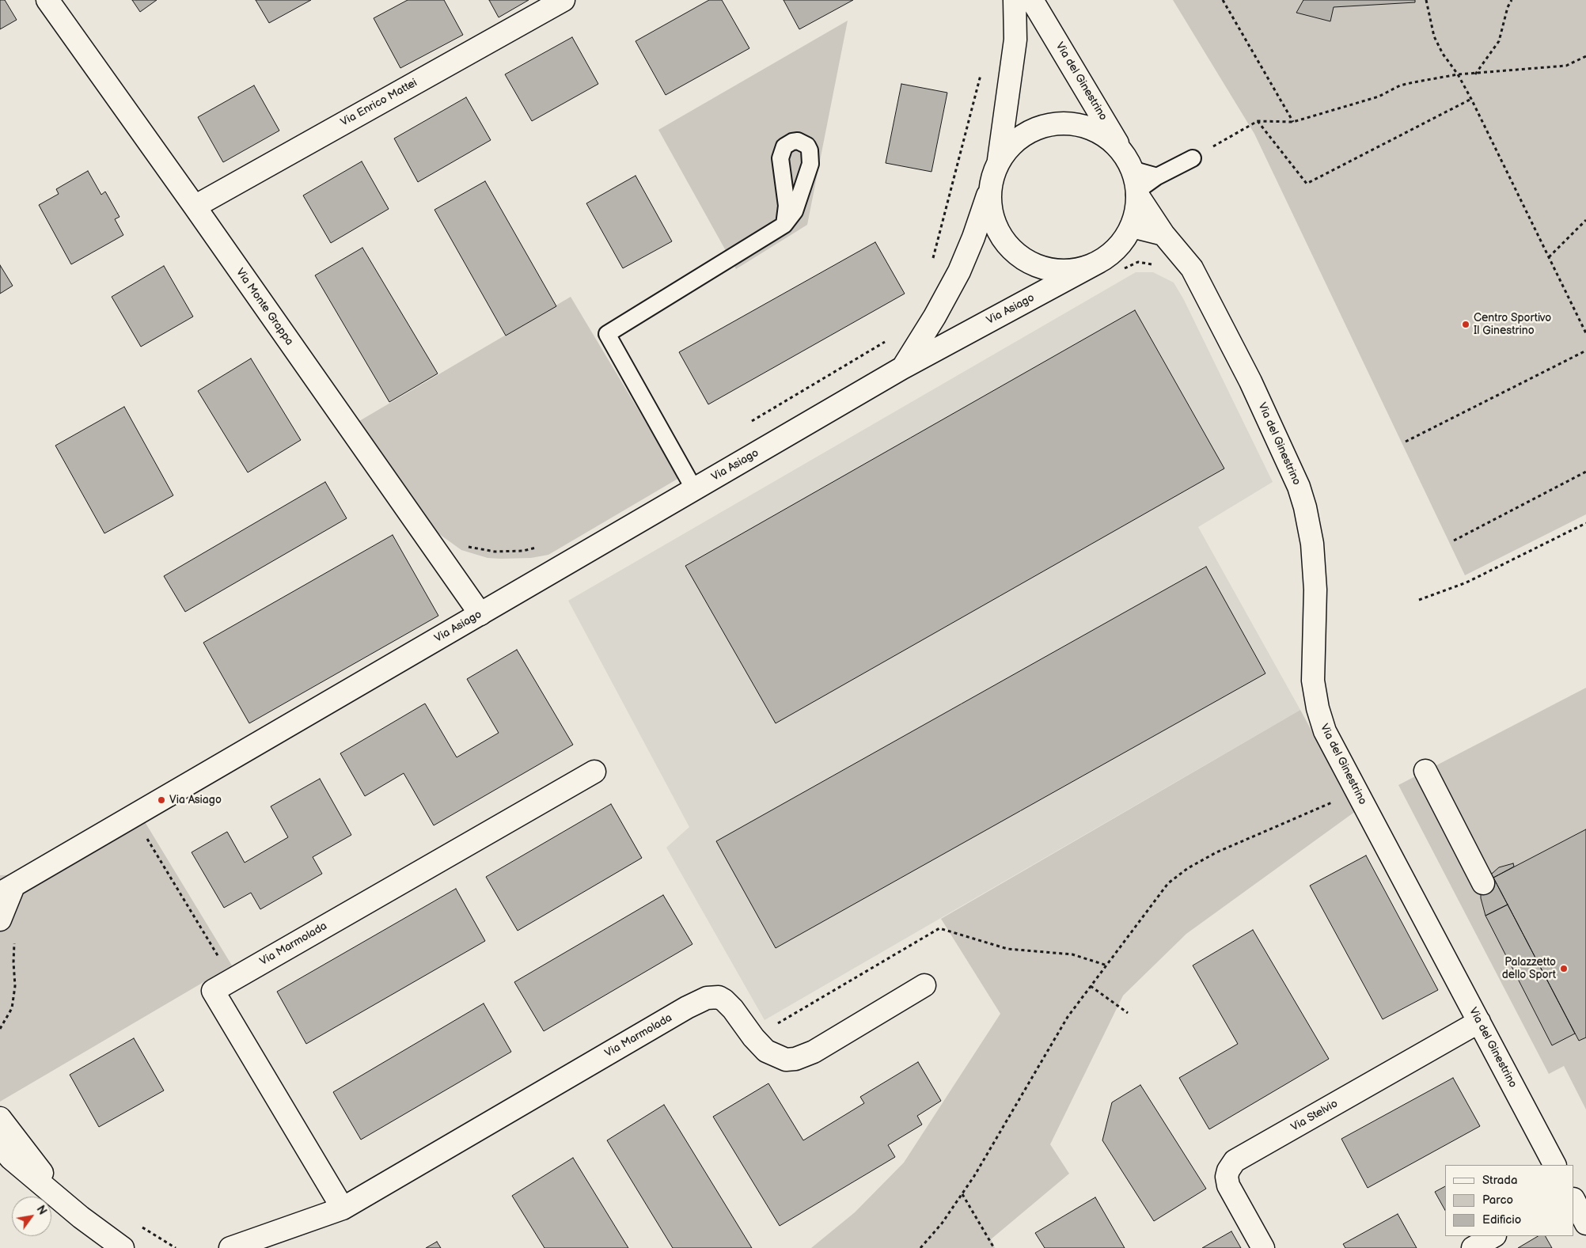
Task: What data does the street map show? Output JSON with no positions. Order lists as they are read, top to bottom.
{
  "streets": {
    "street": [
      "Via del Ginestrino",
      "Via Enrico Mattei",
      "Via Monte Grappa",
      "Via Asiago",
      "Via Marmolada",
      "Via Stelvio"
    ]
  },
  "crossings": [
    ["Via del Ginestrino", "Via Stelvio"],
    ["Via Enrico Mattei", "Via Monte Grappa"],
    ["Via Monte Grappa", "Via Asiago"]
  ],
  "places": ["Centro Sportivo Il Ginestrino", "Via Asiago", "Palazzetto dello Sport"],
  "legend": ["Strada", "Parco", "Edificio"],
  "north": "top right"
}
